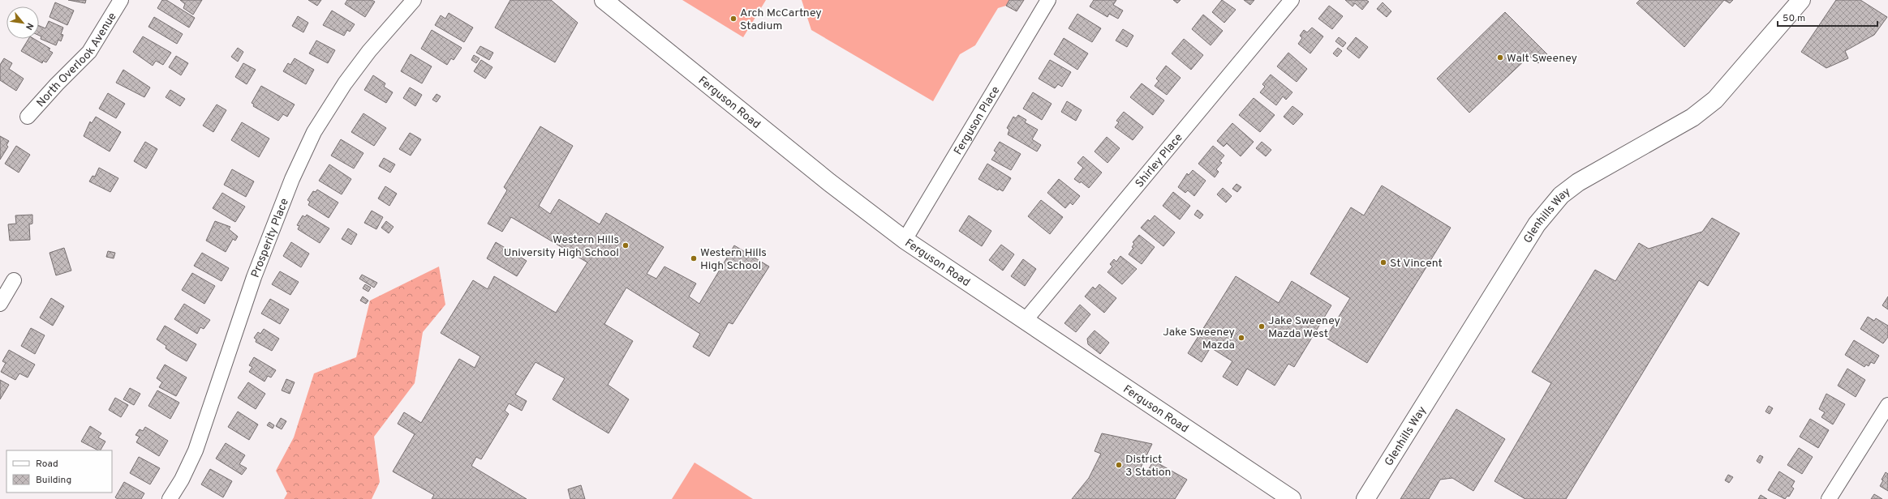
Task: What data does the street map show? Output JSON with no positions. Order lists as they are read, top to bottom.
{
  "streets": {
    "street": [
      "North Overlook Avenue",
      "Ferguson Road",
      "Ferguson Place",
      "Shirley Place",
      "Glenhills Way",
      "Prosperity Place"
    ]
  },
  "crossings": [
    ["Ferguson Road", "Ferguson Place"],
    ["Ferguson Road", "Shirley Place"]
  ],
  "places": [
    "Arch McCartney Stadium",
    "Walt Sweeney",
    "Western Hills University High School",
    "Western Hills High School",
    "St Vincent",
    "Jake Sweeney Mazda West",
    "Jake Sweeney Mazda",
    "District 3 Station"
  ],
  "legend": ["Road", "Building"],
  "scale_bar": "50 m",
  "north": "bottom right"
}
